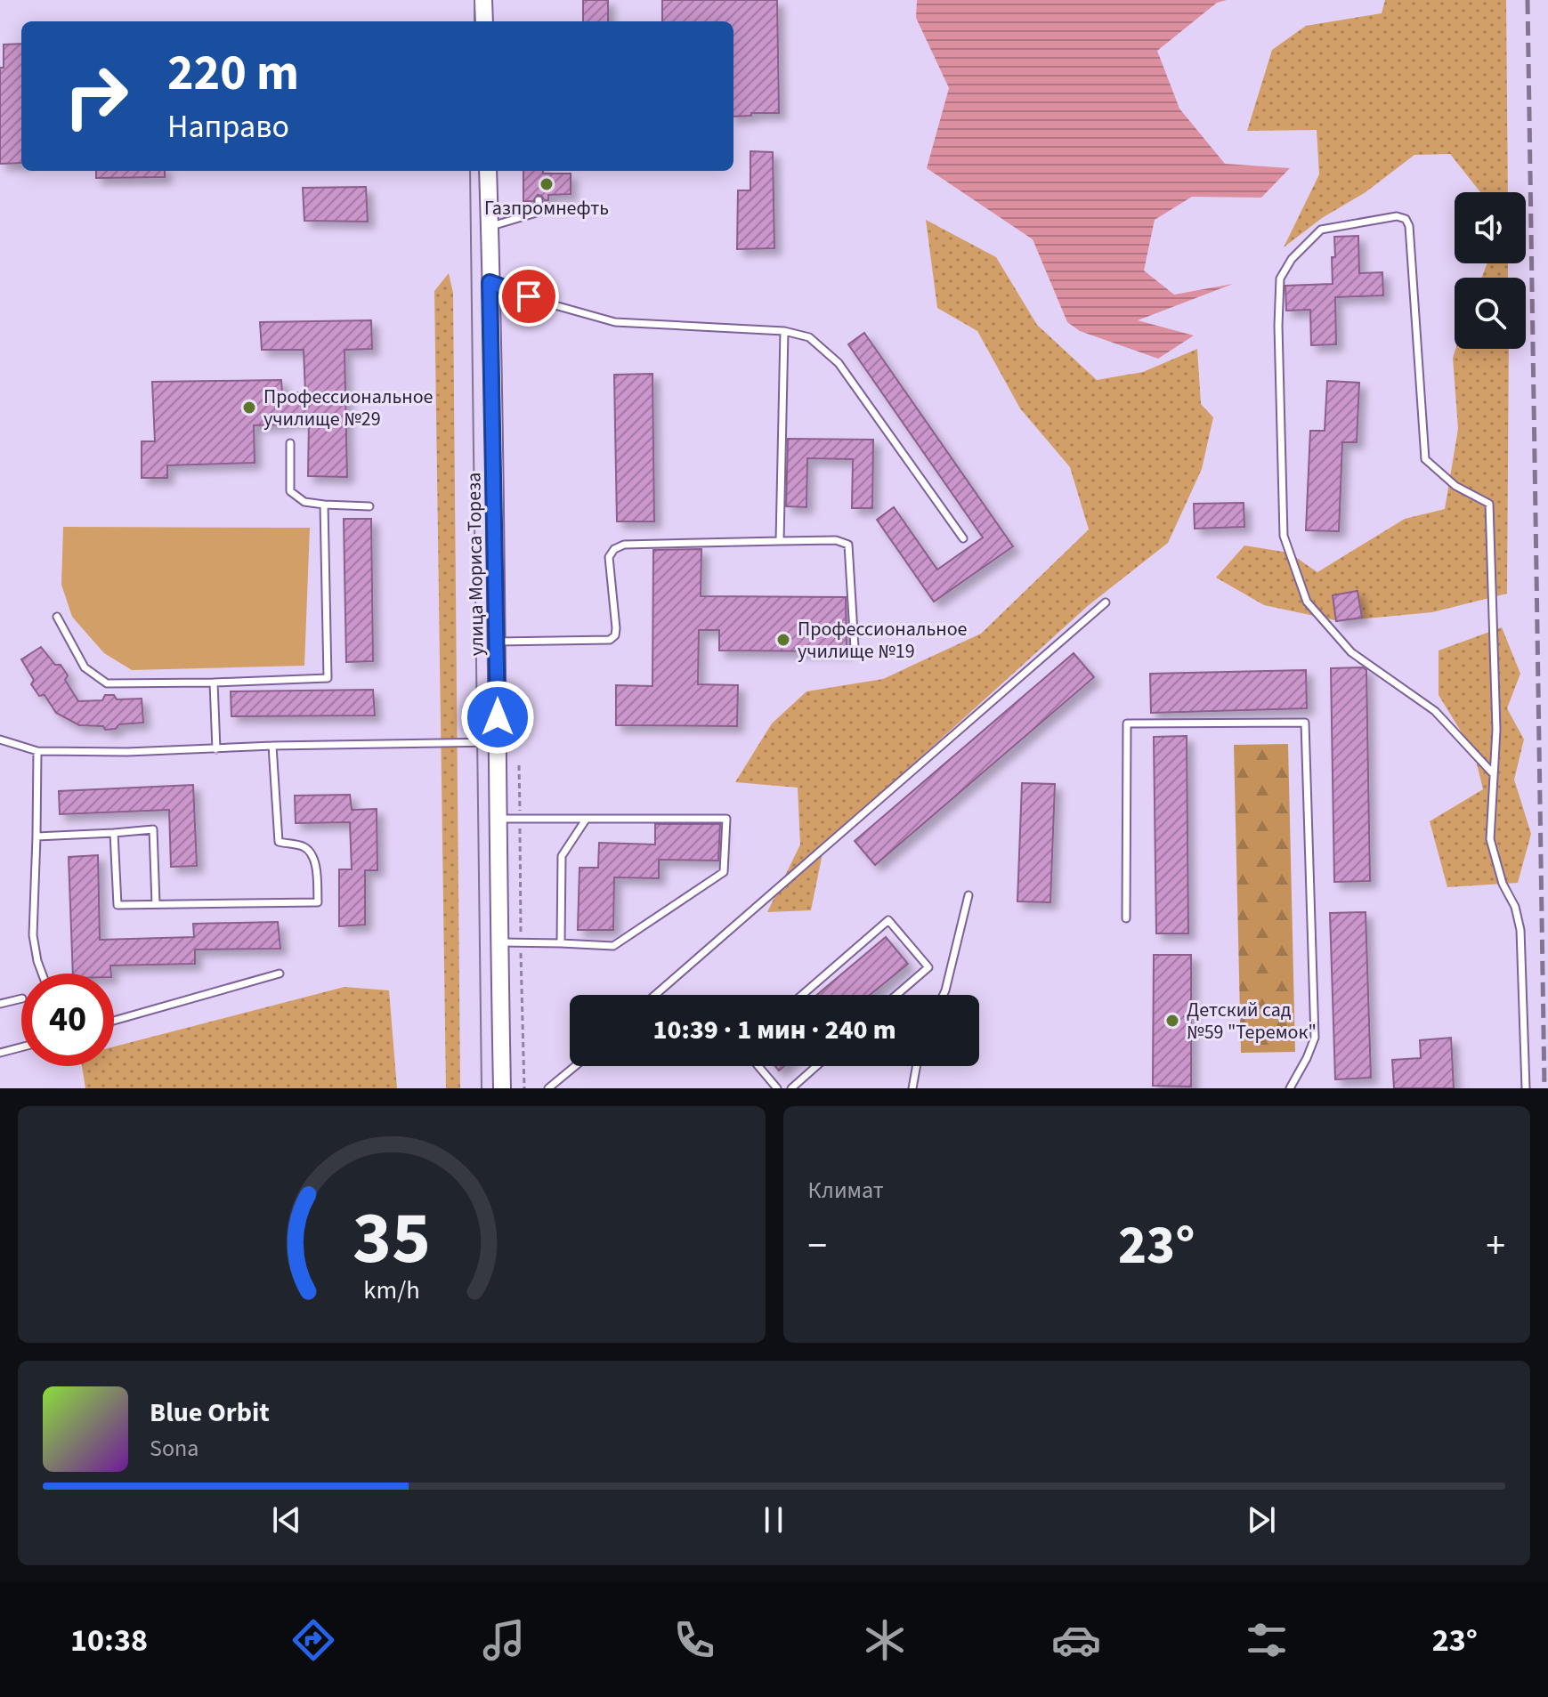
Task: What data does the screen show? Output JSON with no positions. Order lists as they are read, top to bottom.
{
  "streets": {
    "street": ["улица Мориса Тореза"]
  },
  "places": [
    "Газпромнефть",
    "Профессиональное училище №29",
    "Профессиональное училище №19",
    "Детский сад №59 \"Теремок\""
  ],
  "page": {
    "turn": ["220 m", "Направо"],
    "limit": "40",
    "trip": "10:39 · 1 мин · 240 m",
    "tile": "Климат",
    "heat": ["−", "23°", "+"],
    "song": ["Blue Orbit", "Sona"],
    "tabs": ["10:38", "23°"],
    "gauge": ["35", "km/h"]
  }
}
